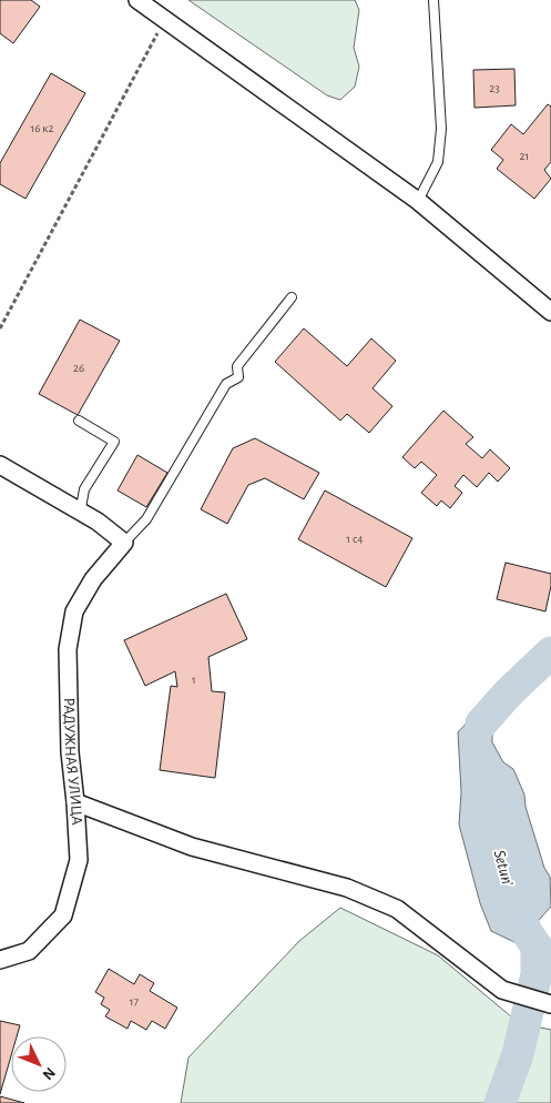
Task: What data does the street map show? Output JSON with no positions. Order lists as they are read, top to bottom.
{
  "streets": {
    "street": ["РАДУЖНАЯ УЛИЦА"]
  },
  "water": ["Setun'"],
  "house_numbers": [
    "23",
    "16 к2",
    "21",
    "26",
    "1 с4",
    "1",
    "17"
  ],
  "north": "bottom right"
}
